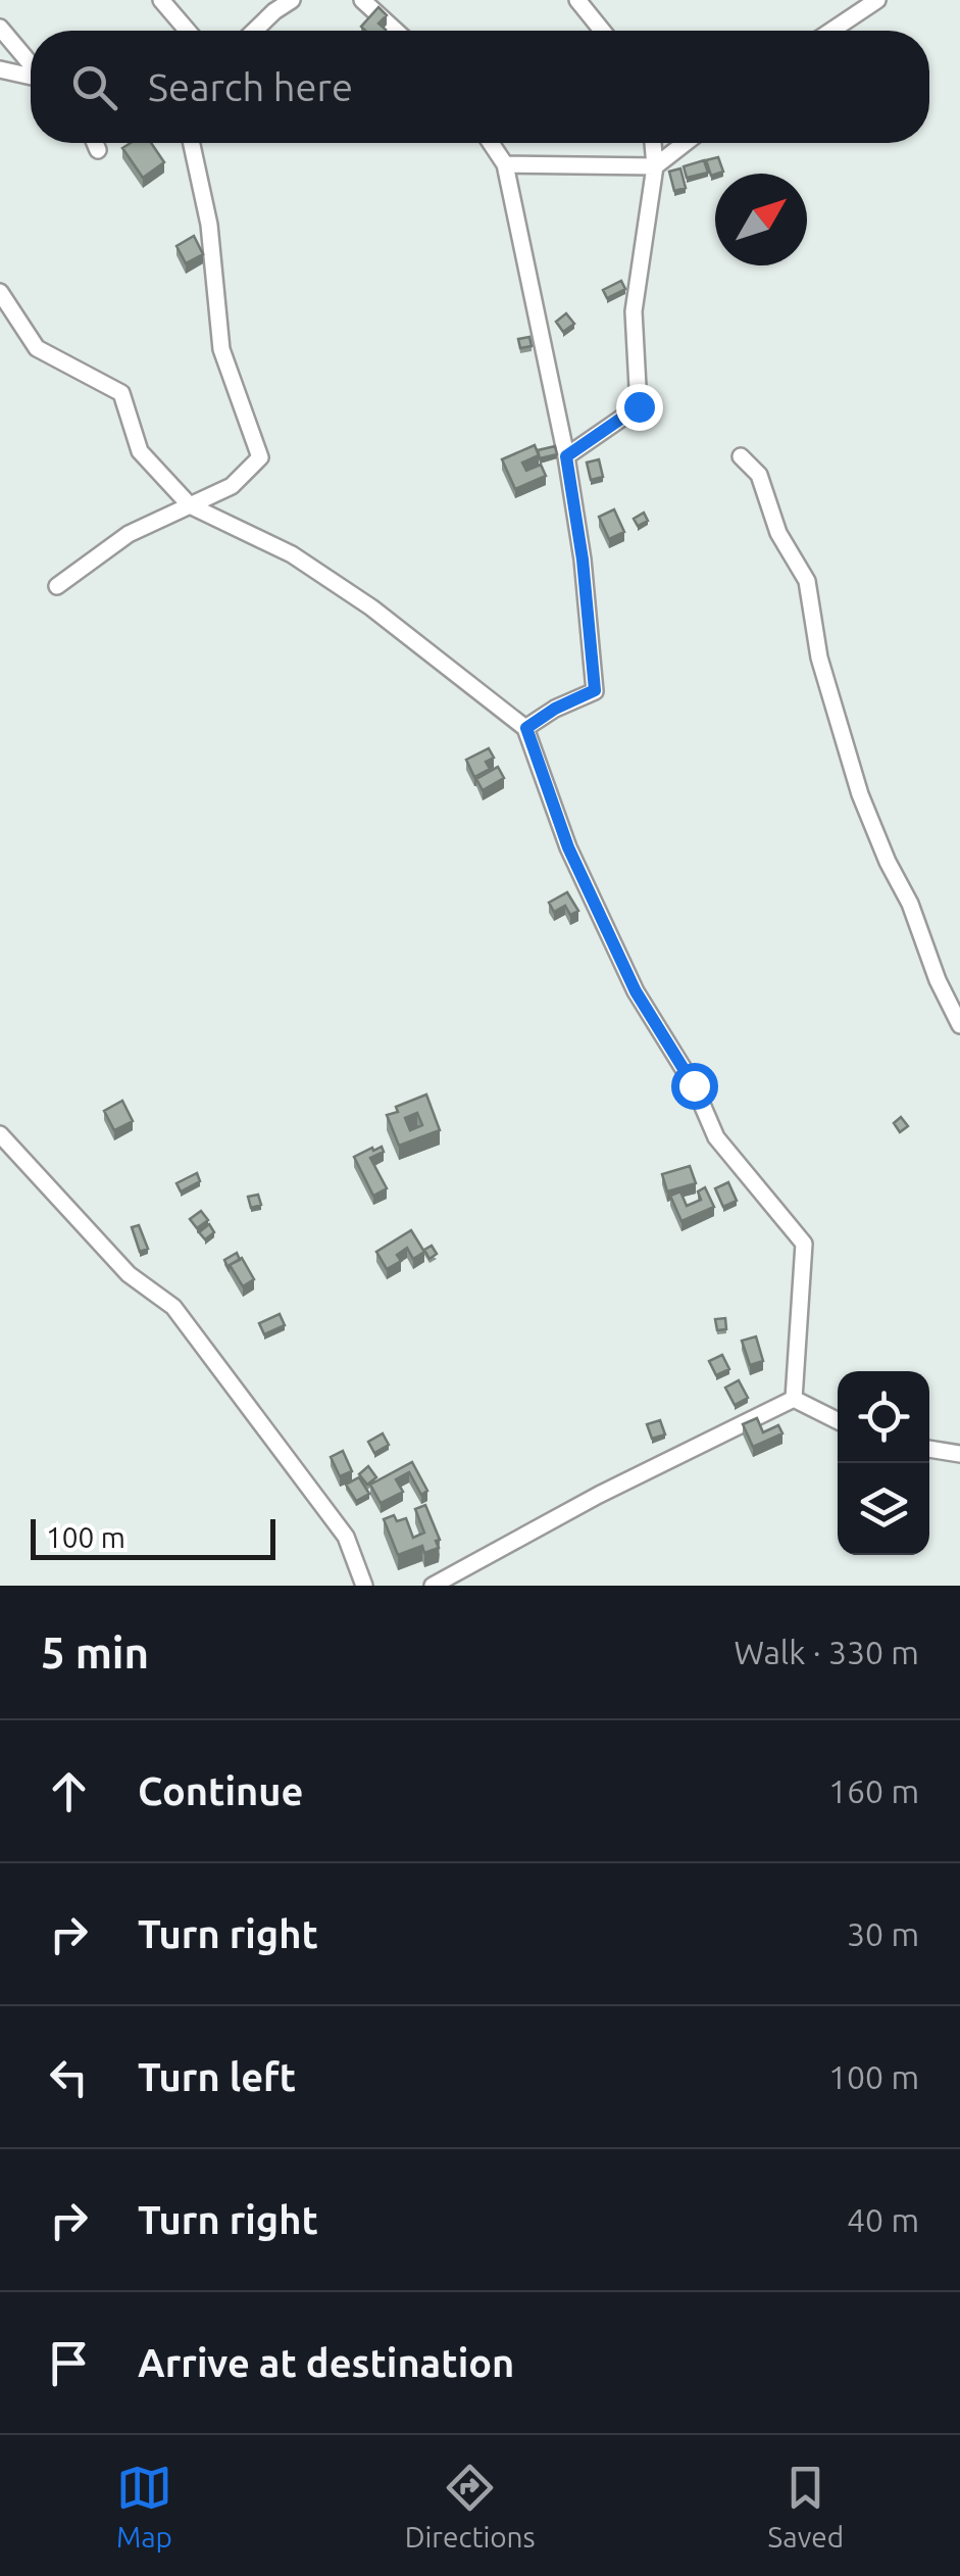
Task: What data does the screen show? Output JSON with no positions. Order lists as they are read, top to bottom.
{
  "scale_bar": "100 m",
  "north": "top right",
  "page": {
    "search": "Search here",
    "scale": "100 m",
    "heading": ["5 min", "Walk · 330 m"],
    "list": [
      ["Continue", "160 m"],
      ["Turn right", "30 m"],
      ["Turn left", "100 m"],
      ["Turn right", "40 m"],
      "Arrive at destination"
    ],
    "nav": ["Map", "Directions", "Saved"]
  }
}
